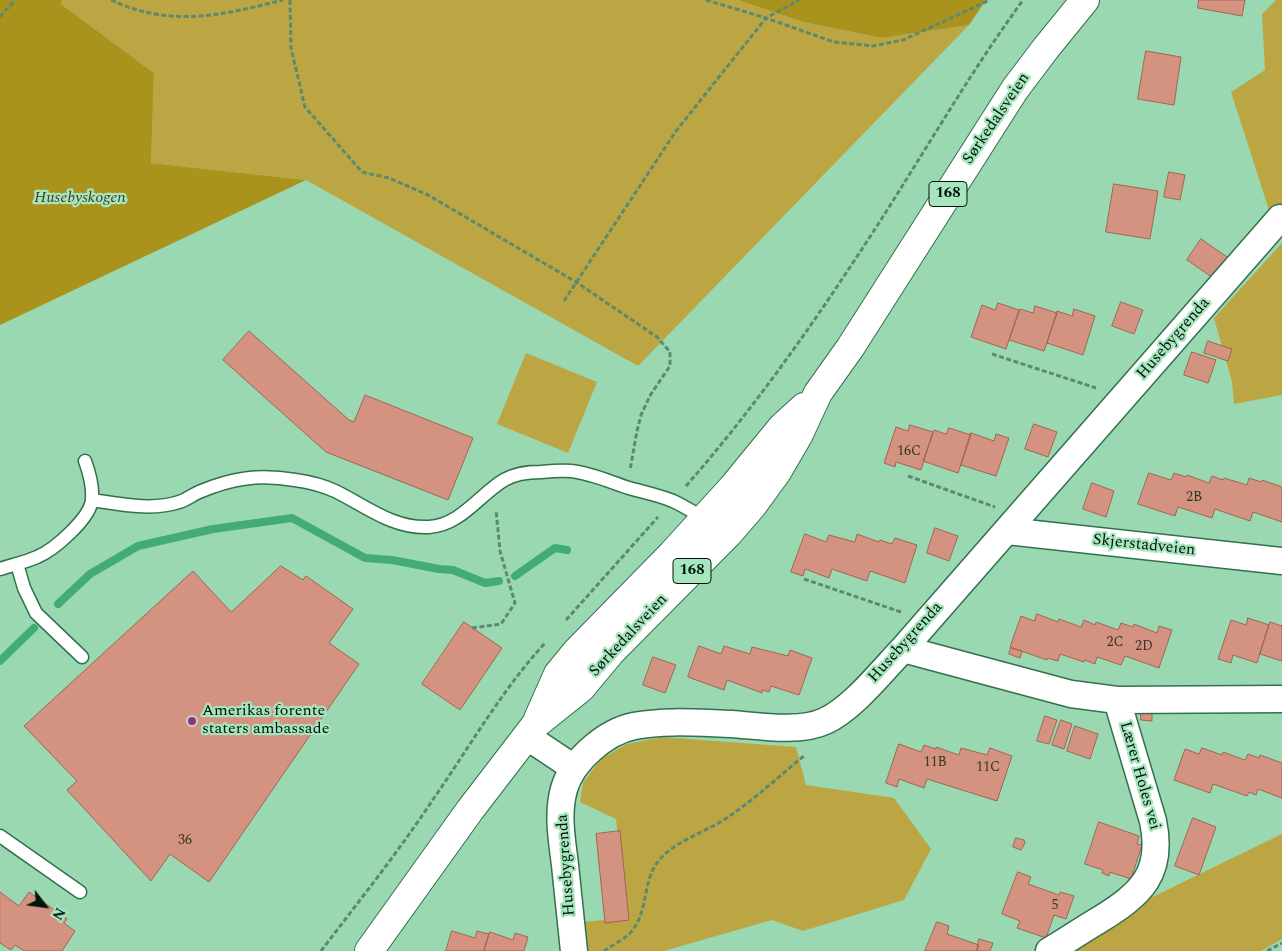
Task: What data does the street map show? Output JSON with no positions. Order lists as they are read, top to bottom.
{
  "streets": {
    "main road": ["Sørkedalsveien", "168"],
    "street": ["Husebygrenda", "Skjerstadveien", "Lærer Holes vei"]
  },
  "crossings": [
    ["Husebygrenda", "Skjerstadveien"],
    ["Husebygrenda", "Lærer Holes vei"]
  ],
  "parks": ["Husebyskogen"],
  "places": ["Amerikas forente staters ambassade"],
  "house_numbers": [
    "16C",
    "2B",
    "2C",
    "2D",
    "11B",
    "11C",
    "36",
    "5"
  ],
  "north": "bottom right"
}
